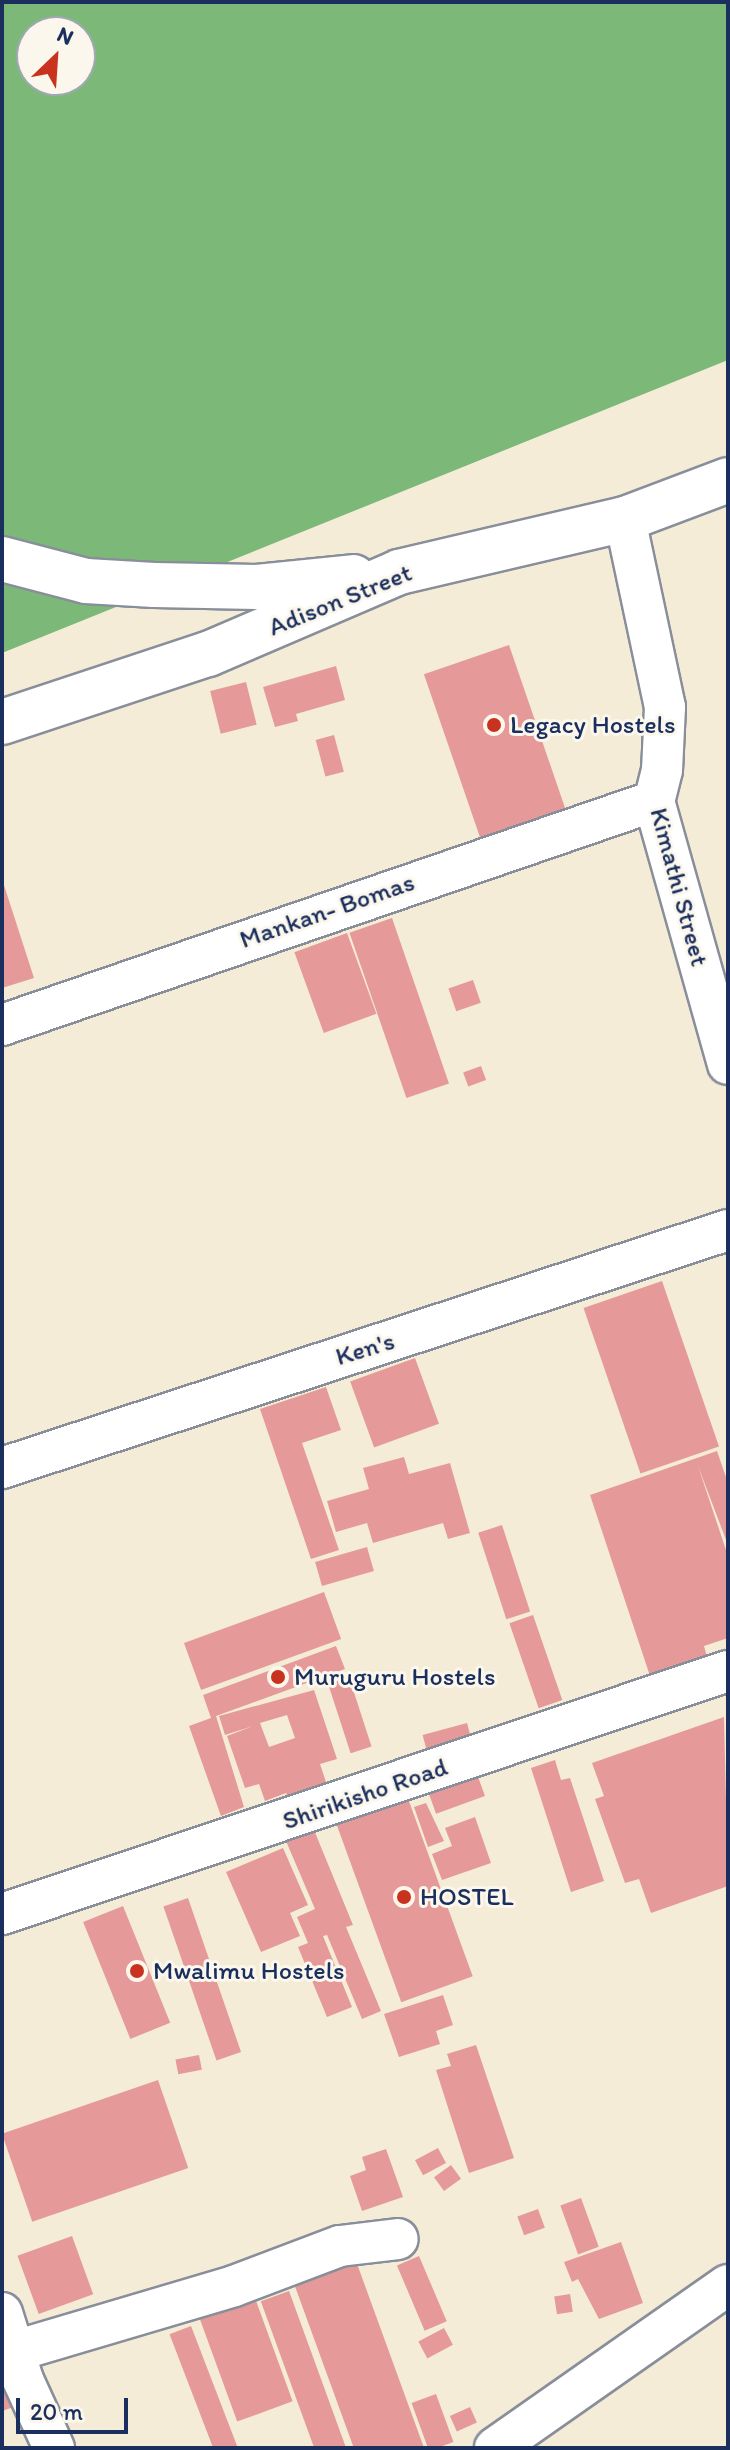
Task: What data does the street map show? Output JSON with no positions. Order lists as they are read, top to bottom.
{
  "streets": {
    "street": [
      "Adison Street",
      "Kimathi Street",
      "Mankan- Bomas",
      "Ken's",
      "Shirikisho Road"
    ]
  },
  "crossings": [
    ["Adison Street", "Kimathi Street"],
    ["Kimathi Street", "Mankan- Bomas"]
  ],
  "places": [
    "Legacy Hostels",
    "Muruguru Hostels",
    "HOSTEL",
    "Mwalimu Hostels"
  ],
  "scale_bar": "20 m",
  "north": "top right"
}
